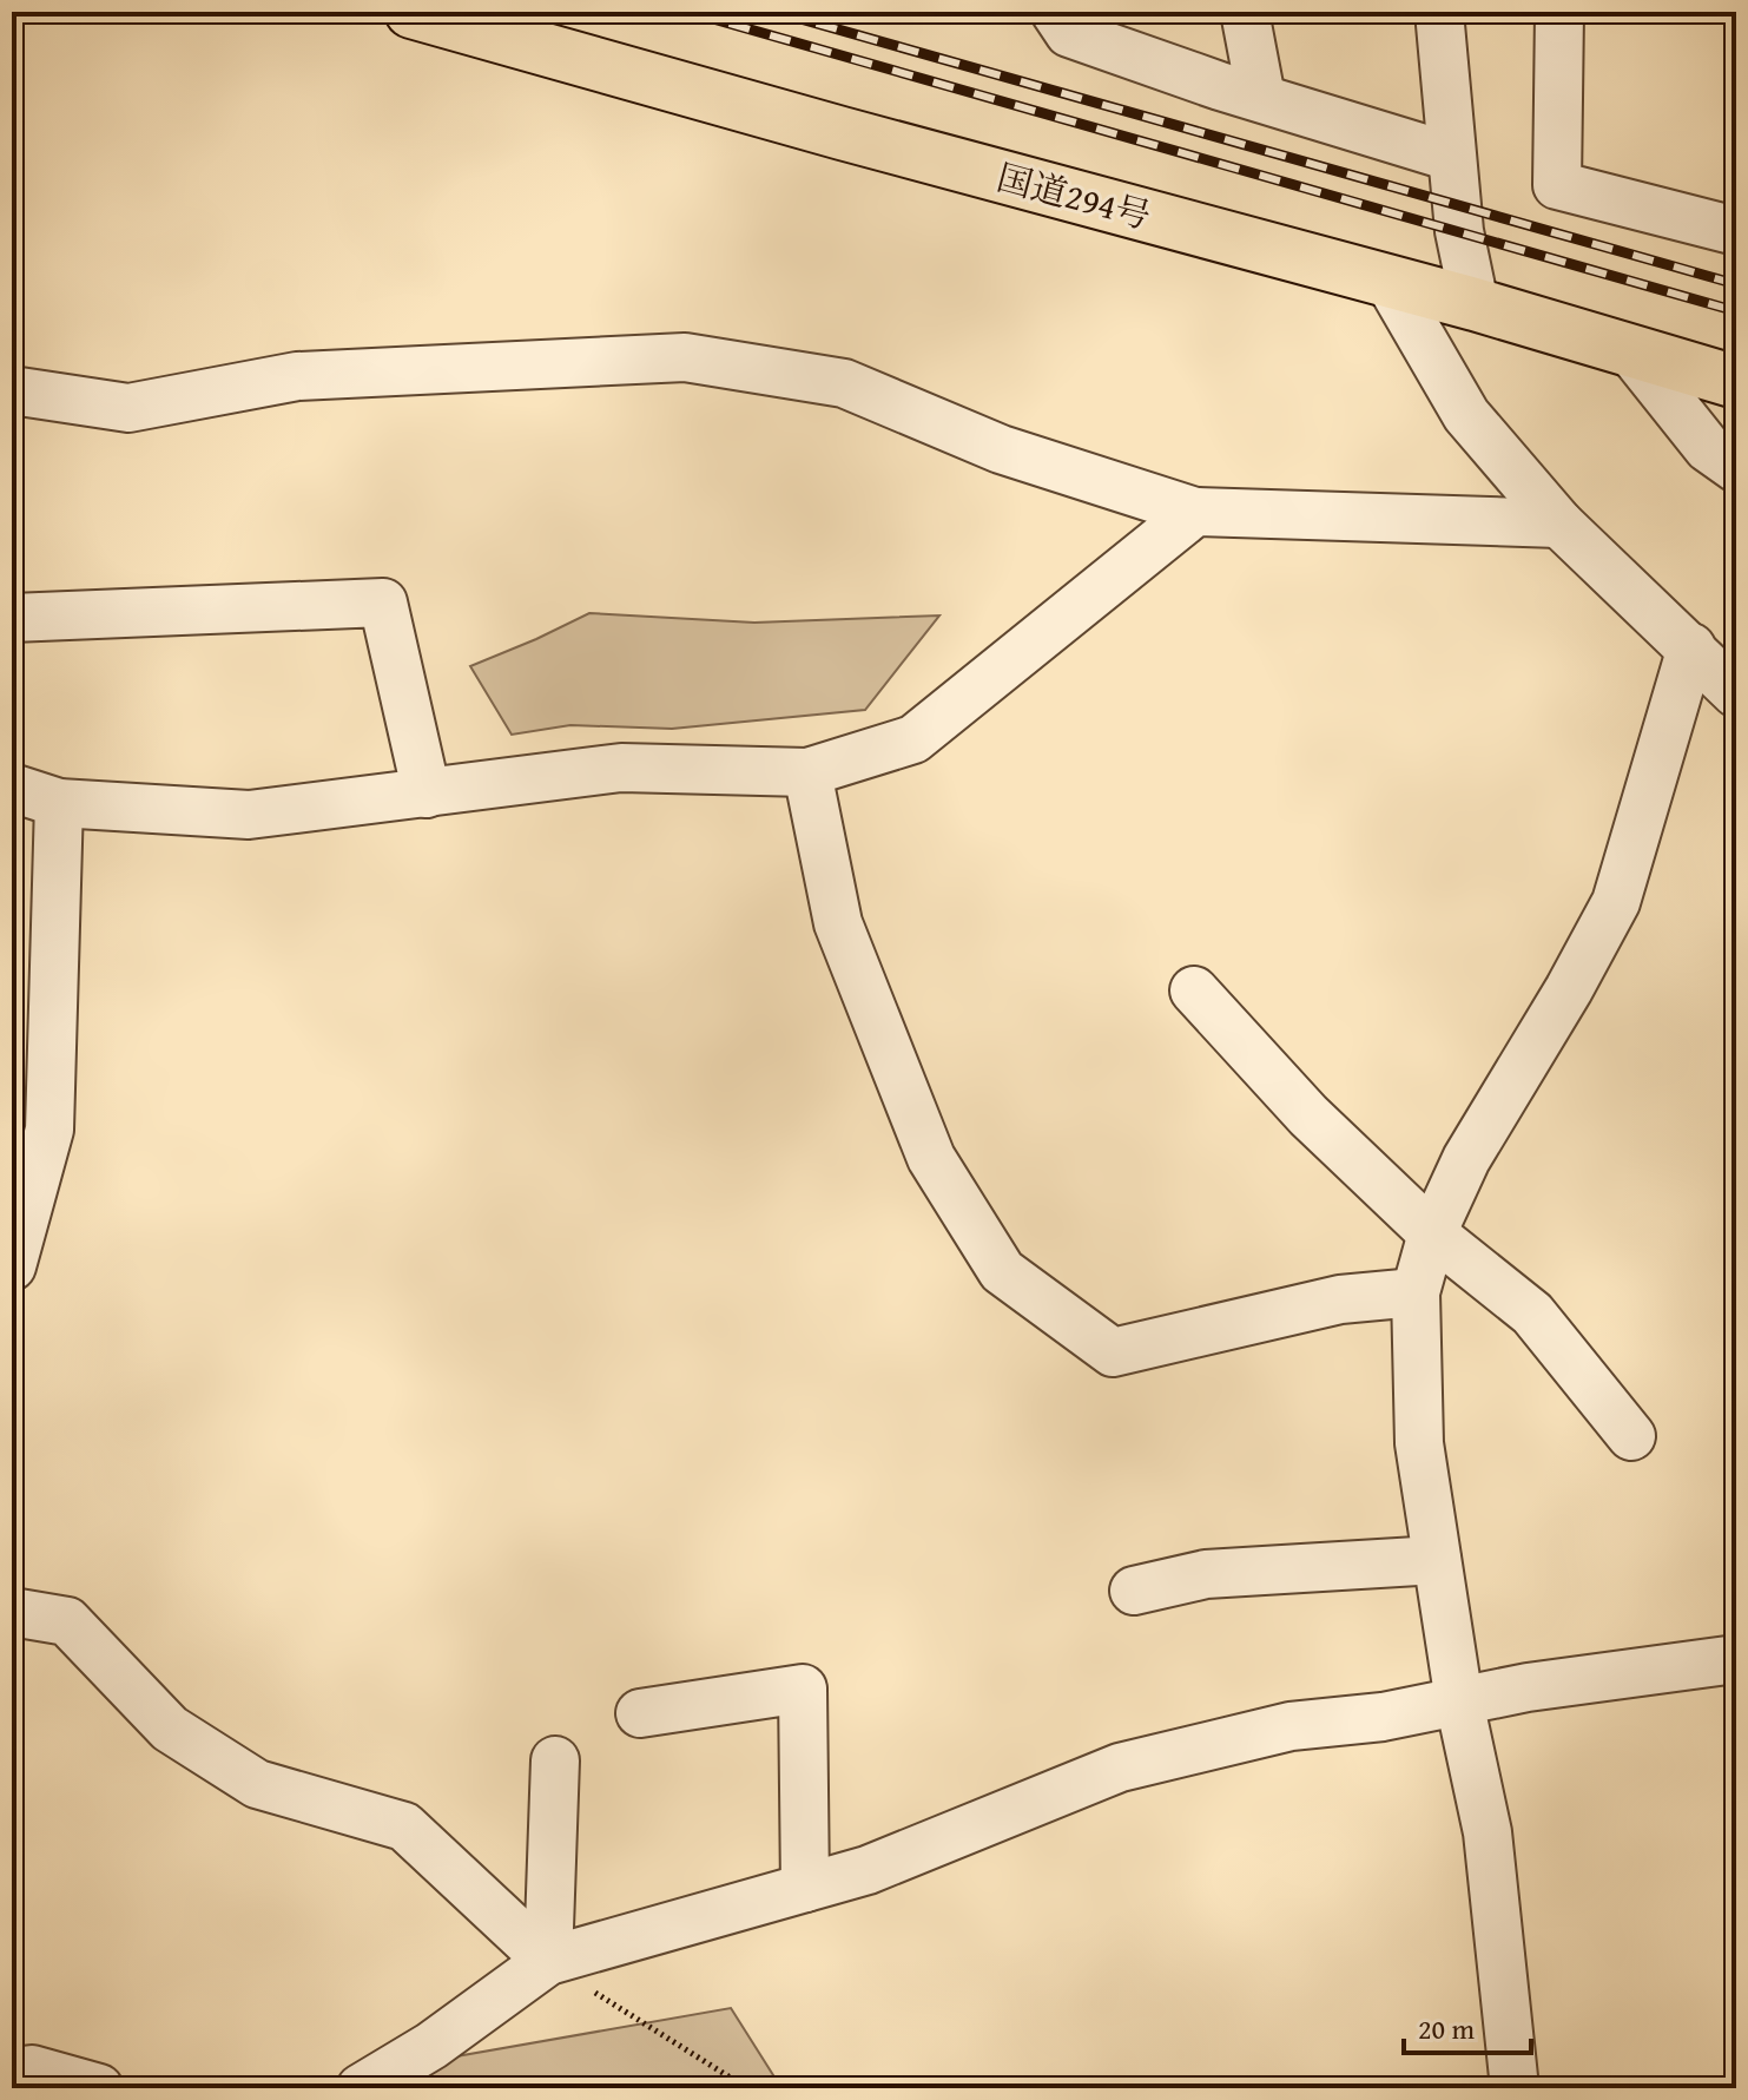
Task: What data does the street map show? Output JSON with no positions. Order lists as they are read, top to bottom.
{
  "streets": {
    "highway": ["国道294号"]
  },
  "scale_bar": "20 m"
}
